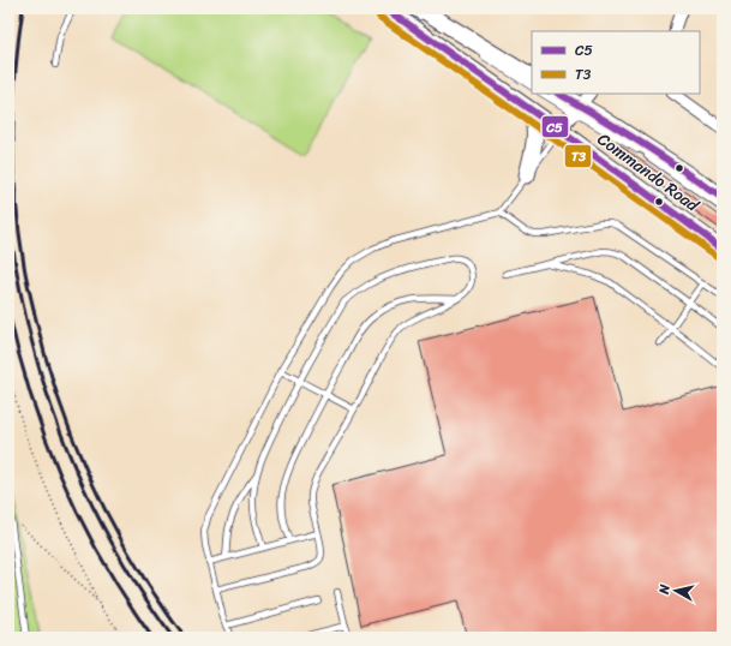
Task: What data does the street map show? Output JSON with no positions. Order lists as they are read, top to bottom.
{
  "streets": {
    "main road": ["Commando Road"]
  },
  "lines": ["transit line C5", "transit line T3"],
  "legend": ["C5", "T3"],
  "north": "left"
}
